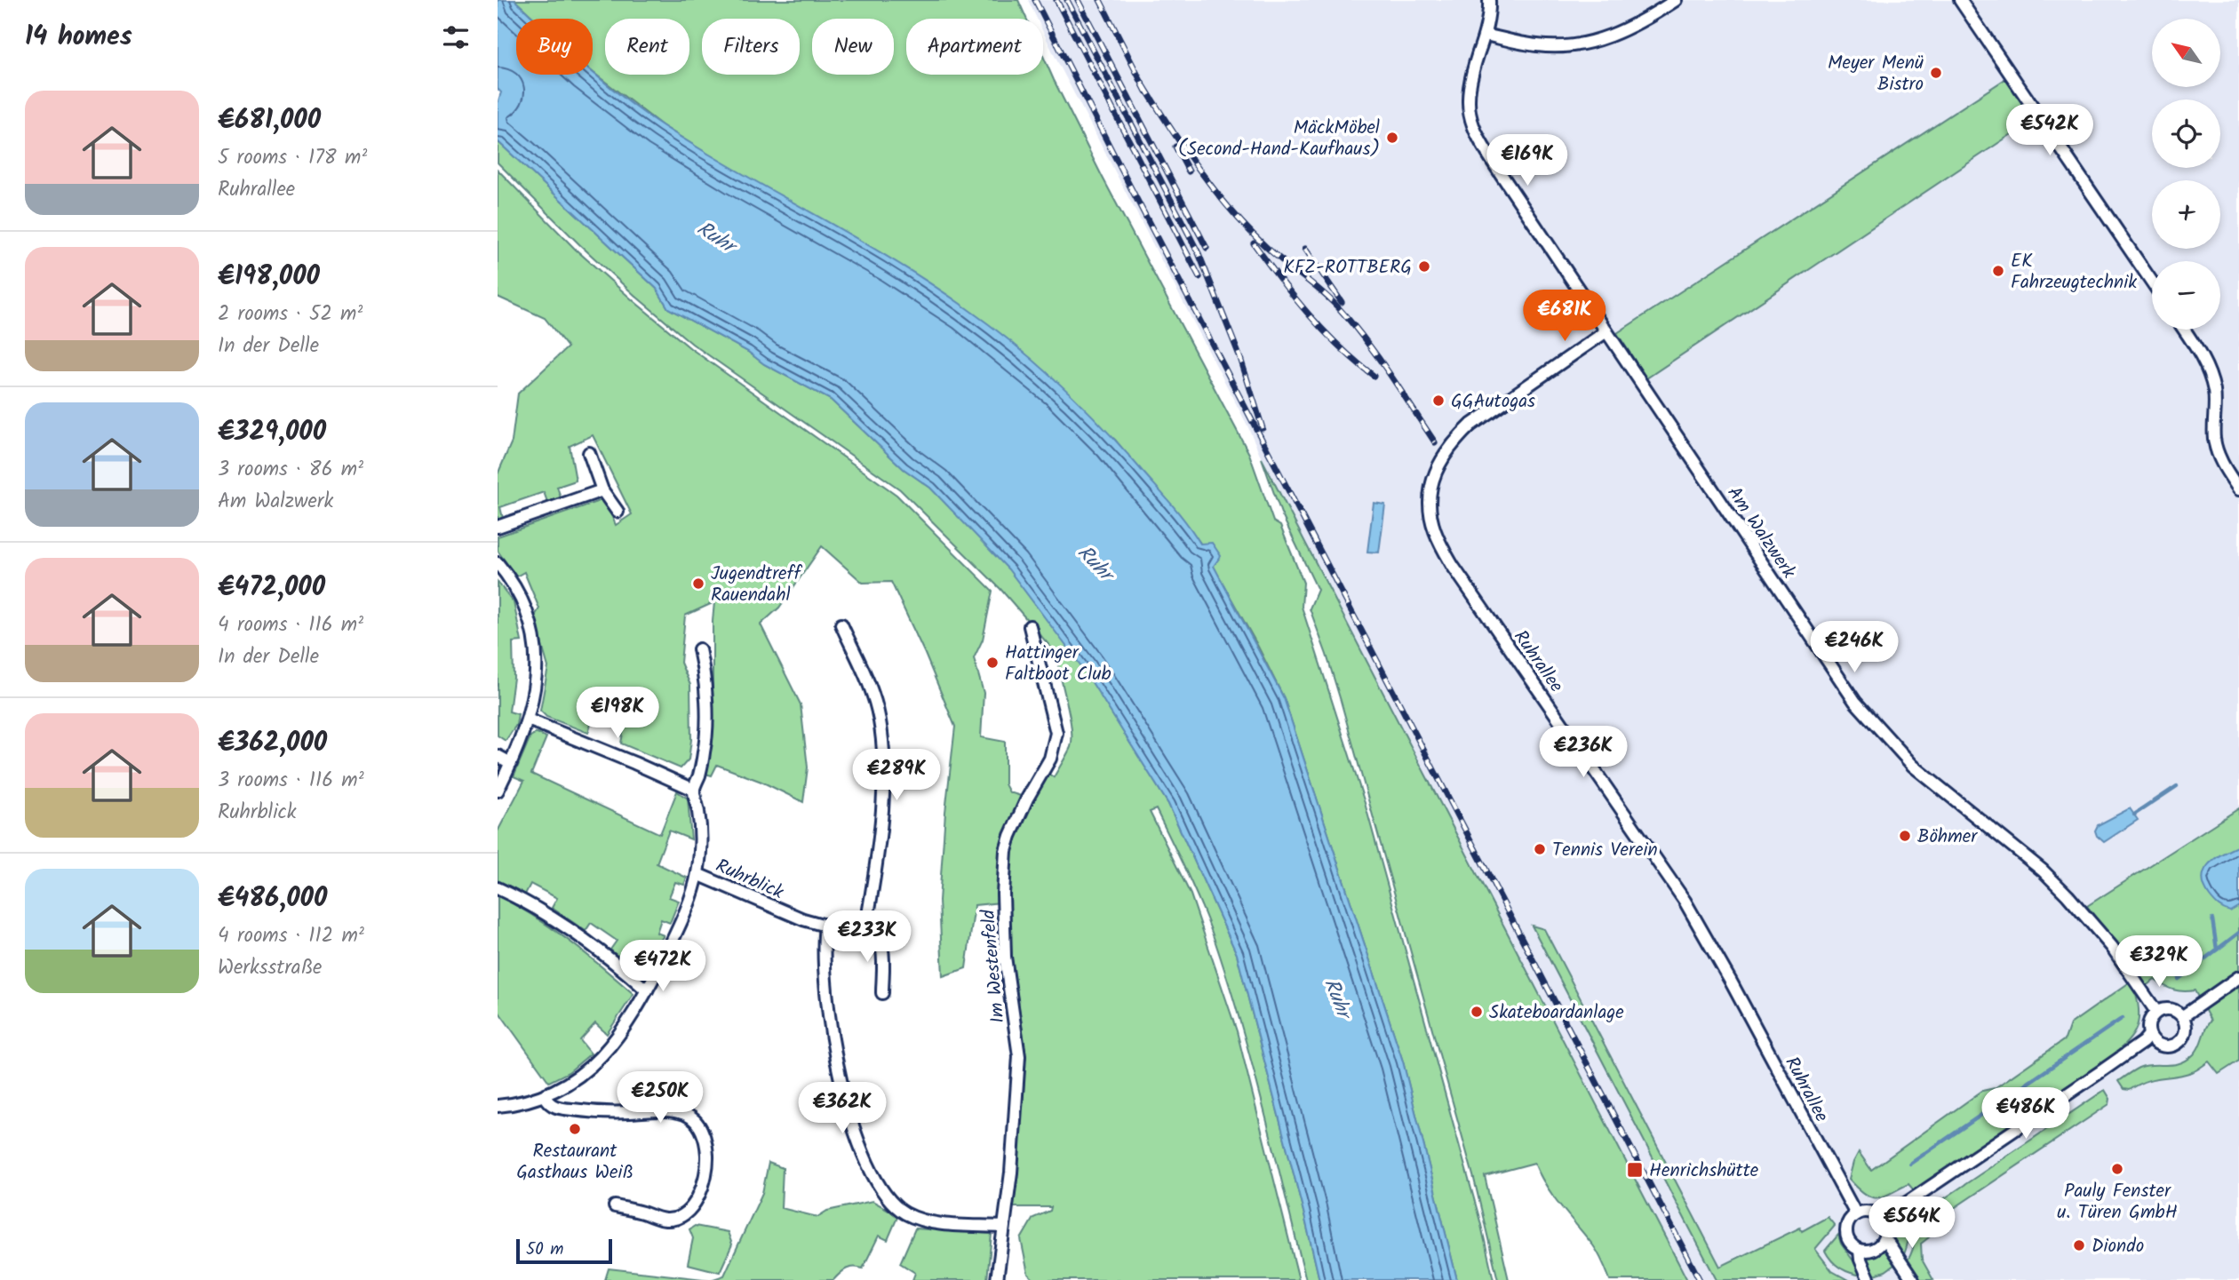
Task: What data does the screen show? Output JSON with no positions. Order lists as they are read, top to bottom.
{
  "streets": {
    "street": [
      "Am Walzwerk",
      "Ruhrallee",
      "Ruhrblick",
      "Im Westenfeld"
    ]
  },
  "crossings": [
    ["Am Walzwerk", "Ruhrallee"]
  ],
  "water": ["Ruhr"],
  "places": {
    "other": [
      "Meyer Menü Bistro",
      "MäckMöbel (Second-Hand-Kaufhaus)",
      "KFZ-ROTTBERG",
      "EK Fahrzeugtechnik",
      "GGAutogas",
      "Jugendtreff Rauendahl",
      "Hattinger Faltboot Club",
      "Böhmer",
      "Tennis Verein",
      "Skateboardanlage",
      "Restaurant Gasthaus Weiß",
      "Pauly Fenster u. Türen GmbH",
      "Diondo"
    ],
    "transit": ["Henrichshütte"]
  },
  "scale_bar": "50 m",
  "north": "top left",
  "page": {
    "heading": "14 homes",
    "map_buttons": ["+", "−"],
    "chip": [
      "Buy",
      "Rent",
      "Filters",
      "New",
      "Apartment"
    ],
    "list": [
      {
        "name": "€681,000",
        "note": "5 rooms · 178 m² · Ruhrallee"
      },
      {
        "name": "€198,000",
        "note": "2 rooms · 52 m² · In der Delle"
      },
      {
        "name": "€329,000",
        "note": "3 rooms · 86 m² · Am Walzwerk"
      },
      {
        "name": "€472,000",
        "note": "4 rooms · 116 m² · In der Delle"
      },
      {
        "name": "€362,000",
        "note": "3 rooms · 116 m² · Ruhrblick"
      },
      {
        "name": "€486,000",
        "note": "4 rooms · 112 m² · Werksstraße"
      }
    ],
    "price": [
      "€542K",
      "€169K",
      "€681K",
      "€246K",
      "€198K",
      "€236K",
      "€289K",
      "€233K",
      "€329K",
      "€472K",
      "€250K",
      "€362K",
      "€486K",
      "€564K"
    ],
    "scale": "50 m"
  }
}
